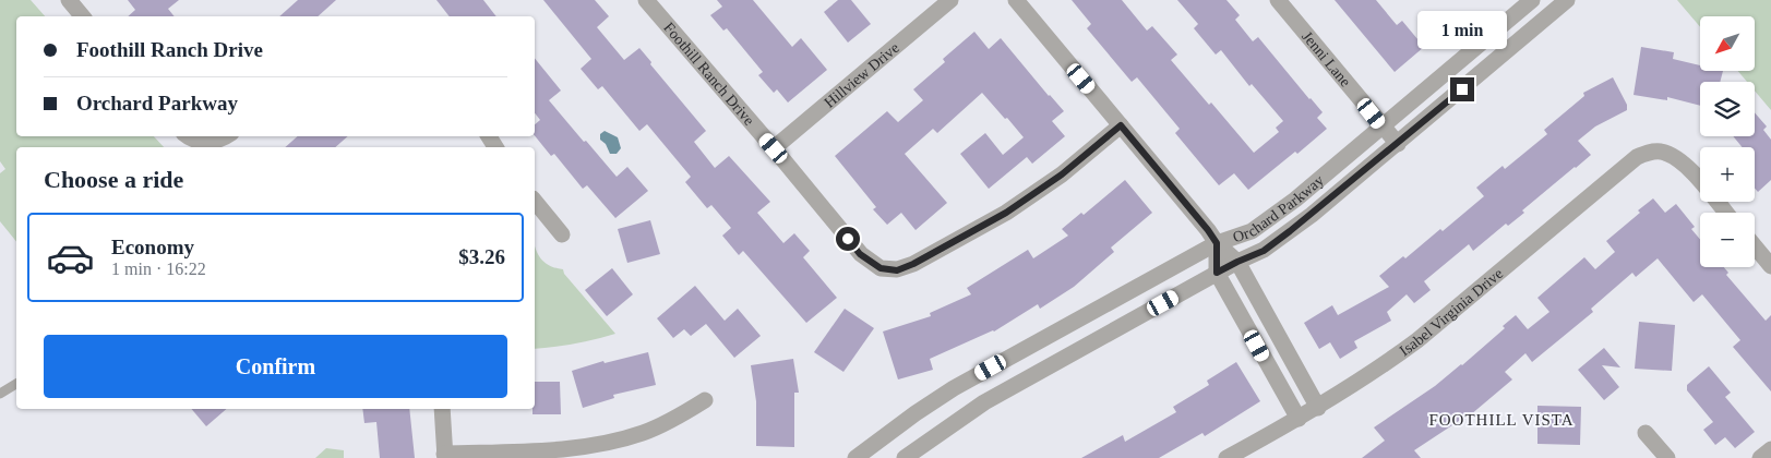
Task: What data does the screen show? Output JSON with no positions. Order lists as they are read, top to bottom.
{
  "streets": {
    "street": [
      "Jenni Lane",
      "Foothill Ranch Drive",
      "Hillview Drive",
      "Orchard Parkway",
      "Isabel Virginia Drive"
    ]
  },
  "crossings": [
    ["Jenni Lane", "Orchard Parkway"],
    ["Foothill Ranch Drive", "Hillview Drive"]
  ],
  "districts": ["FOOTHILL VISTA"],
  "north": "bottom left",
  "page": {
    "bubble": "1 min",
    "map_buttons": ["+", "−"],
    "banner": ["Foothill Ranch Drive", "Orchard Parkway"],
    "heading": "Choose a ride",
    "list": [
      {
        "name": "Economy",
        "note": "1 min · 16:22",
        "value": "$3.26"
      }
    ],
    "buttons": "Confirm"
  }
}
